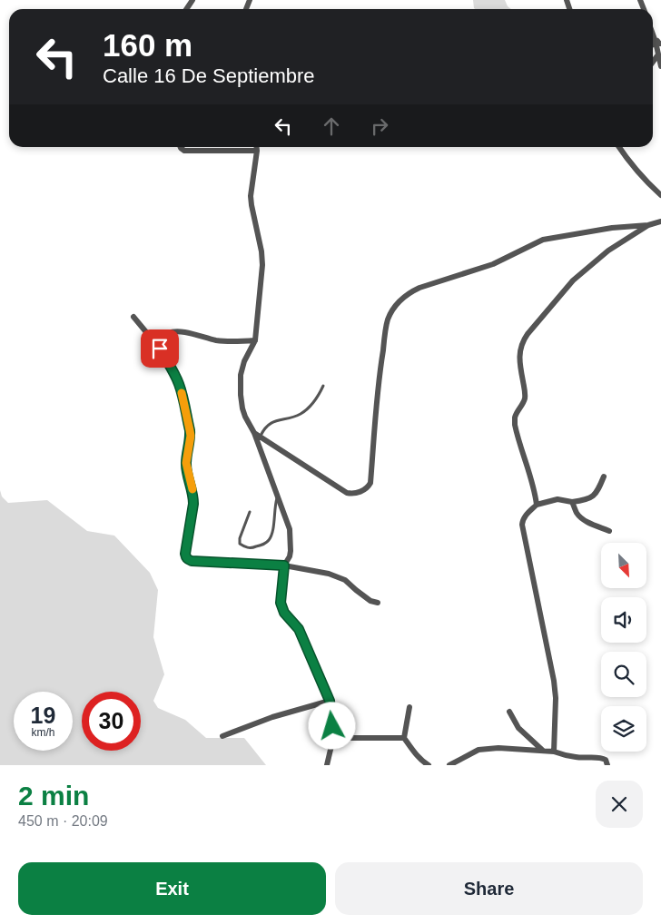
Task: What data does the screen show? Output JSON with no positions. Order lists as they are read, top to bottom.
{
  "north": "bottom right",
  "page": {
    "turn": ["160 m", "Calle 16 De Septiembre"],
    "speed": "19 km/h",
    "limit": "30",
    "heading": ["2 min", "450 m · 20:09"],
    "buttons": ["Exit", "Share"]
  }
}
